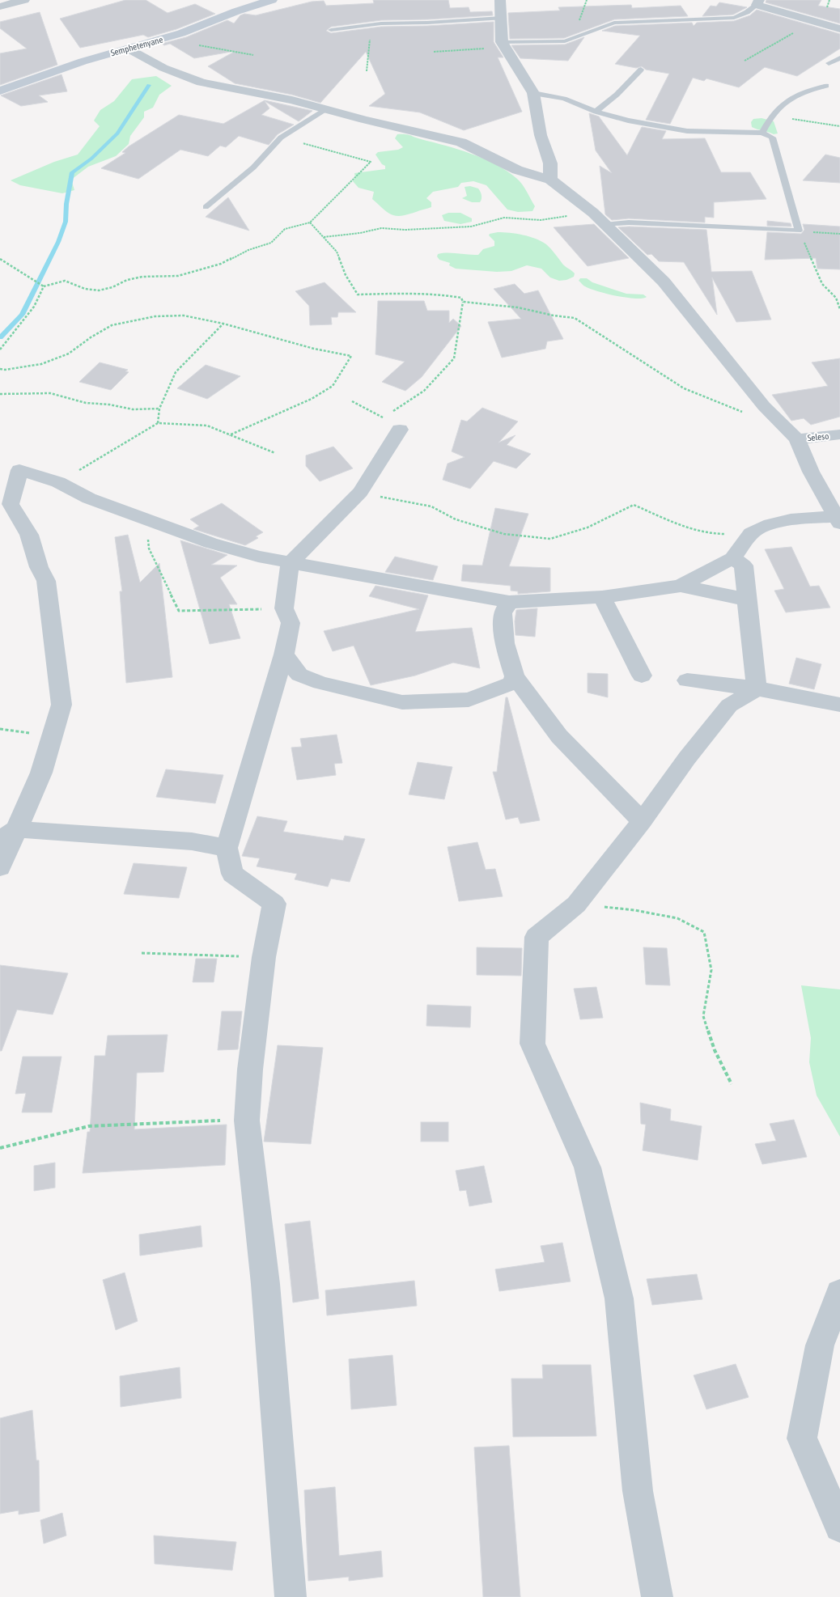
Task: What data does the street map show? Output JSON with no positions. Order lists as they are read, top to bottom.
{
  "streets": {
    "main road": ["Semphetenyane"],
    "street": ["Seleso"]
  }
}
